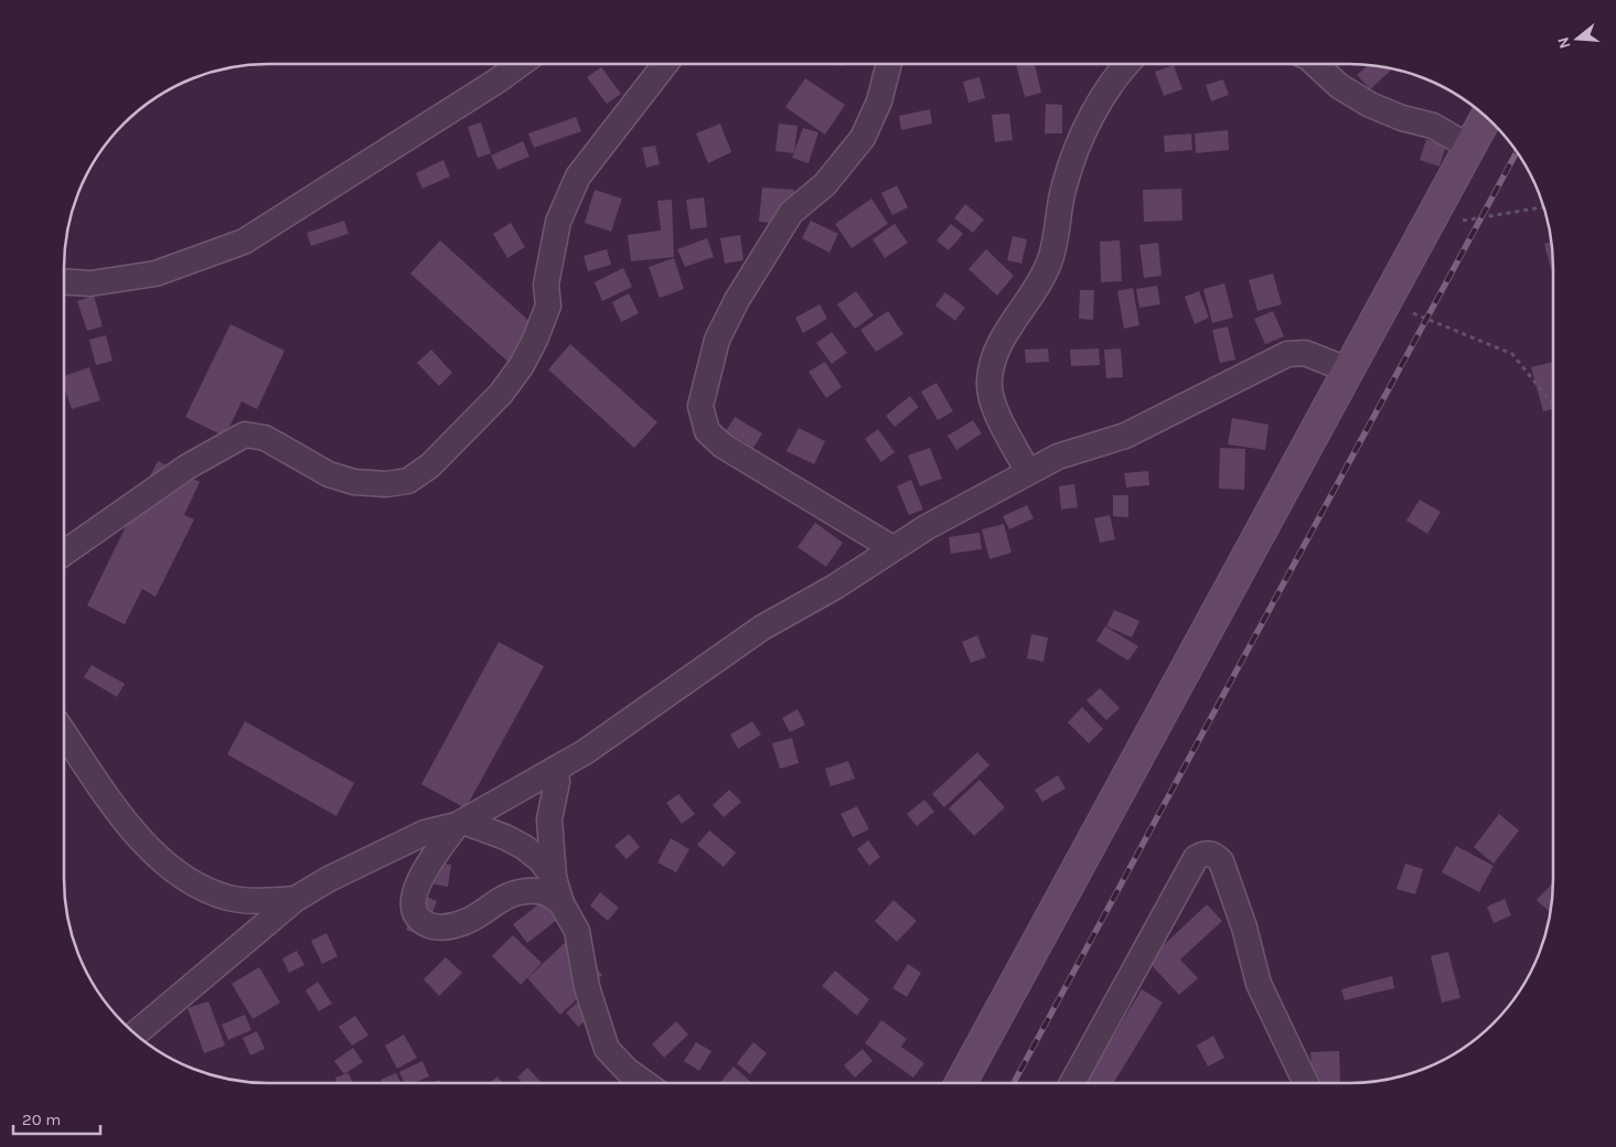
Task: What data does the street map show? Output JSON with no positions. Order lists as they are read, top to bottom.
{
  "scale_bar": "20 m",
  "north": "left"
}
